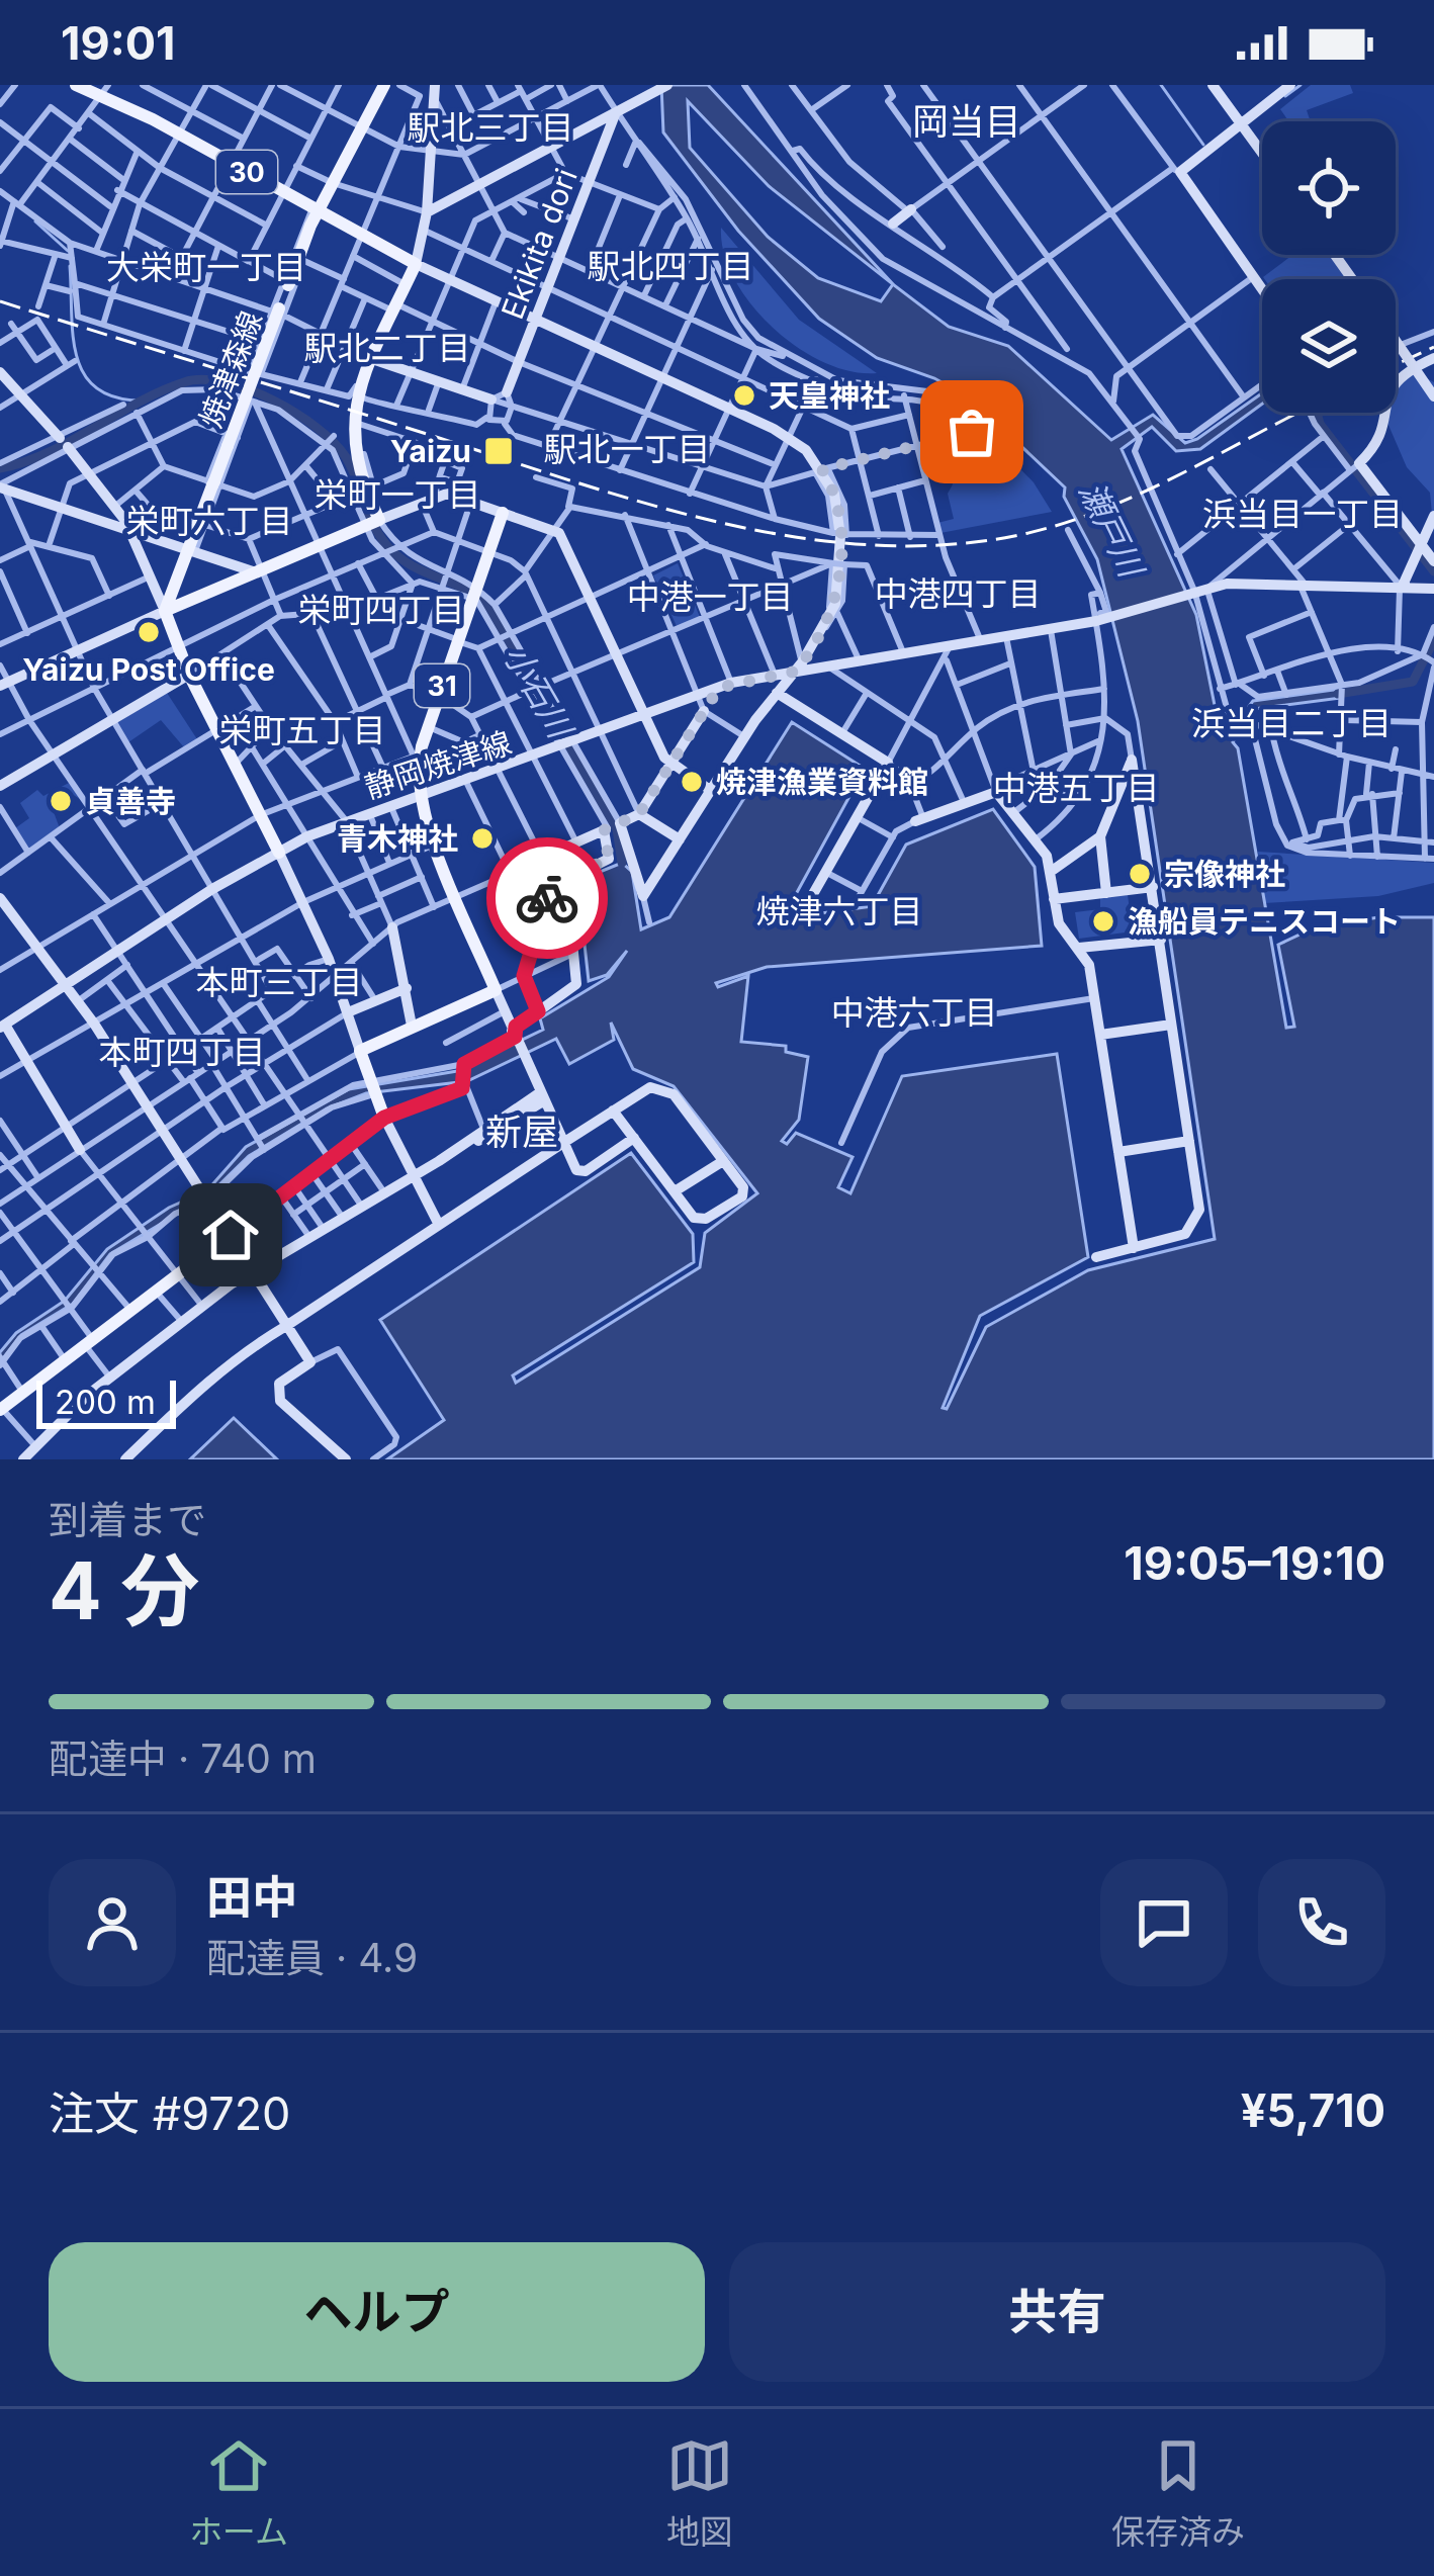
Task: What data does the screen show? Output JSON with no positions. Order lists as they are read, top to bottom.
{
  "streets": {
    "main road": ["30", "焼津森線", "31"],
    "street": ["Ekikita dori", "静岡焼津線"]
  },
  "crossings": [
    ["30", "焼津森線"],
    ["31", "静岡焼津線"]
  ],
  "districts": [
    "岡当目",
    "駅北三丁目",
    "駅北四丁目",
    "大栄町一丁目",
    "駅北二丁目",
    "駅北一丁目",
    "栄町一丁目",
    "浜当目一丁目",
    "栄町六丁目",
    "中港四丁目",
    "中港一丁目",
    "栄町四丁目",
    "浜当目二丁目",
    "栄町五丁目",
    "中港五丁目",
    "焼津六丁目",
    "本町三丁目",
    "中港六丁目",
    "本町四丁目",
    "新屋"
  ],
  "water": ["瀬戸川", "小石川"],
  "places": {
    "other": [
      "天皇神社",
      "Yaizu Post Office",
      "焼津漁業資料館",
      "貞善寺",
      "青木神社",
      "宗像神社",
      "漁船員テニスコート"
    ],
    "transit": ["Yaizu"]
  },
  "scale_bar": "200 m",
  "page": {
    "status": "19:01",
    "scale": "200 m",
    "heading": ["4 分", "到着まで", "19:05–19:10"],
    "panel": [
      "田中",
      "配達員 · 4.9",
      "注文 #9720",
      "¥5,710"
    ],
    "bar": "配達中 · 740 m",
    "buttons": ["ヘルプ", "共有"],
    "tabs": ["ホーム", "地図", "保存済み"]
  }
}
